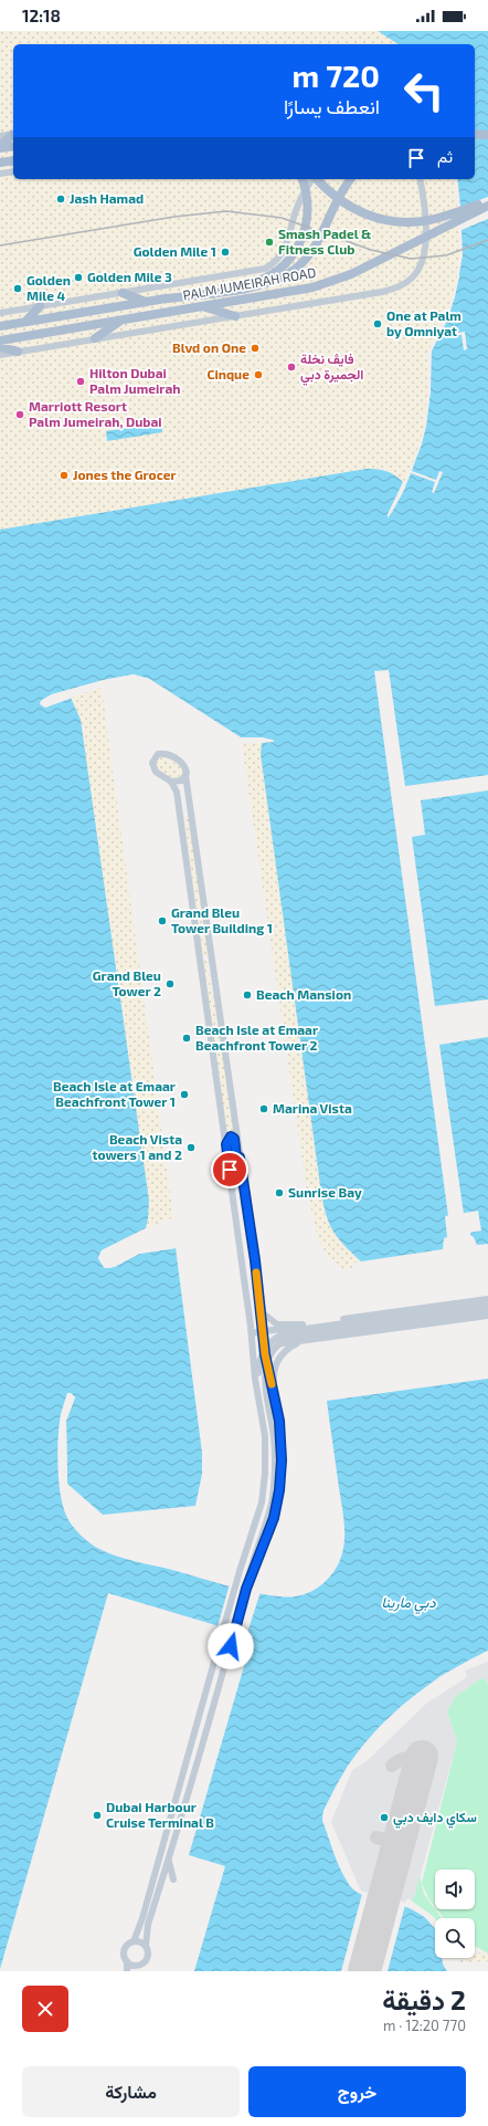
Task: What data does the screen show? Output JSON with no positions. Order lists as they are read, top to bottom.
{
  "streets": {
    "main road": ["PALM JUMEIRAH ROAD"]
  },
  "water": ["دبي مارينا"],
  "places": [
    "Jash Hamad",
    "Smash Padel & Fitness Club",
    "Golden Mile 1",
    "Golden Mile 3",
    "Golden Mile 4",
    "One at Palm by Omniyat",
    "Blvd on One",
    "فايڤ نخلة الجميرة دبي",
    "Cinque",
    "Hilton Dubai Palm Jumeirah",
    "Marriott Resort Palm Jumeirah, Dubai",
    "Jones the Grocer",
    "Grand Bleu Tower Building 1",
    "Grand Bleu Tower 2",
    "Beach Mansion",
    "Beach Isle at Emaar Beachfront Tower 2",
    "Beach Isle at Emaar Beachfront Tower 1",
    "Marina Vista",
    "Beach Vista towers 1 and 2",
    "Sunrise Bay",
    "Dubai Harbour Cruise Terminal B",
    "سكاي دايف دبي"
  ],
  "page": {
    "status": "12:18",
    "turn": ["720 m", "انعطف يسارًا"],
    "then": "ثم",
    "heading": ["2 دقيقة", "770 m · 12:20"],
    "buttons": ["خروج", "مشاركة"]
  }
}
